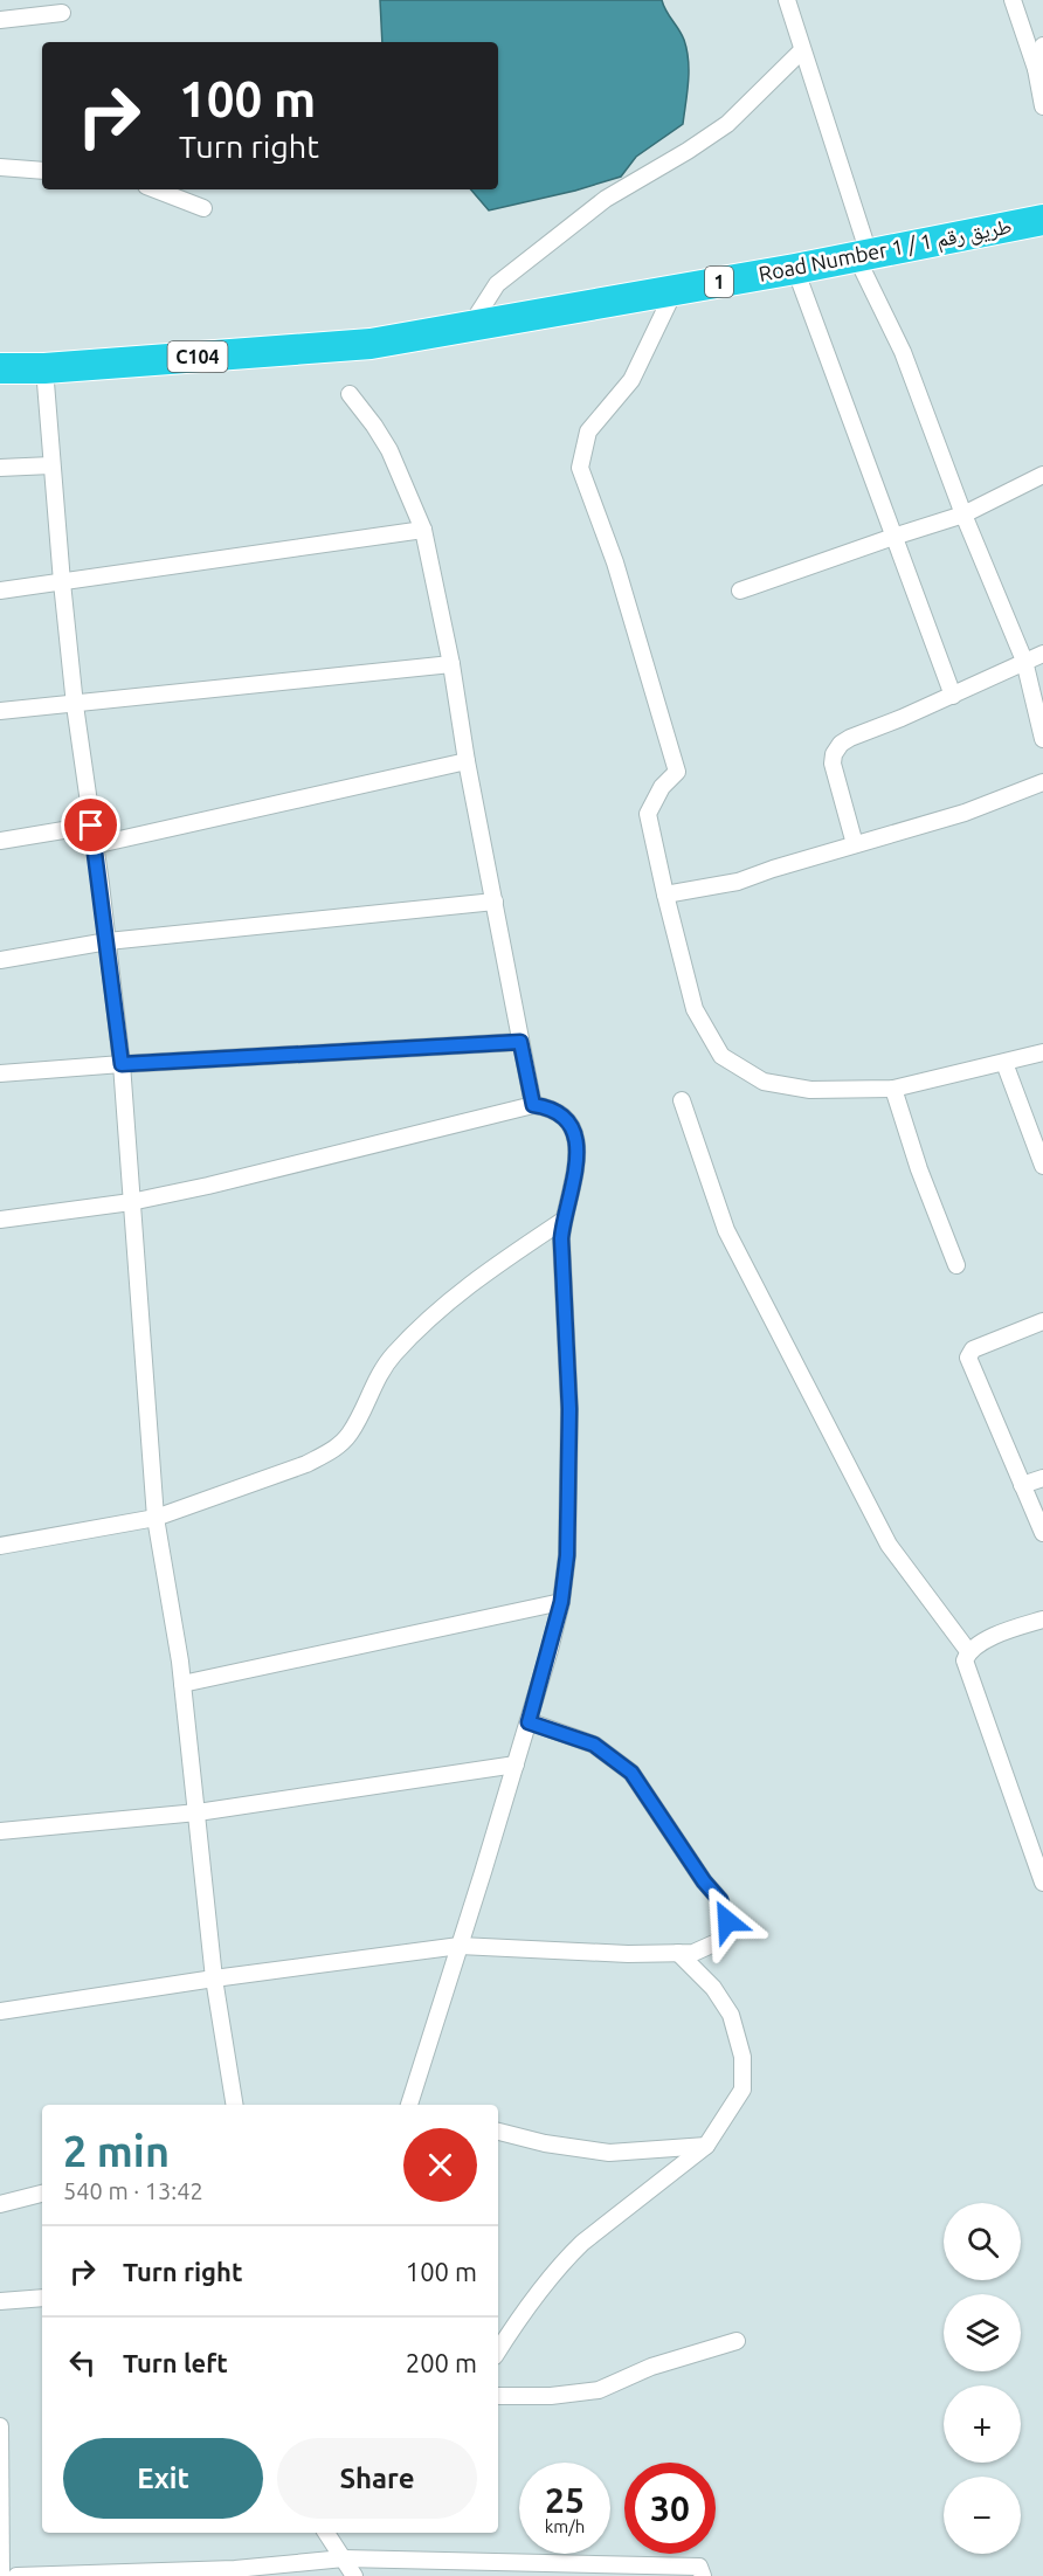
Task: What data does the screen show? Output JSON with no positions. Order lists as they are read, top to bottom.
{
  "streets": {
    "highway": ["Road Number 1 / طريق رقم 1", "1", "C104"]
  },
  "crossings": [
    ["Road Number 1 / طريق رقم 1", "C104"]
  ],
  "page": {
    "turn": ["100 m", "Turn right"],
    "heading": ["2 min", "540 m · 13:42"],
    "map_buttons": ["+", "−"],
    "list": [
      {
        "name": "Turn right",
        "value": "100 m"
      },
      {
        "name": "Turn left",
        "value": "200 m"
      }
    ],
    "buttons": ["Exit", "Share"],
    "speed": "25 km/h",
    "limit": "30"
  }
}
